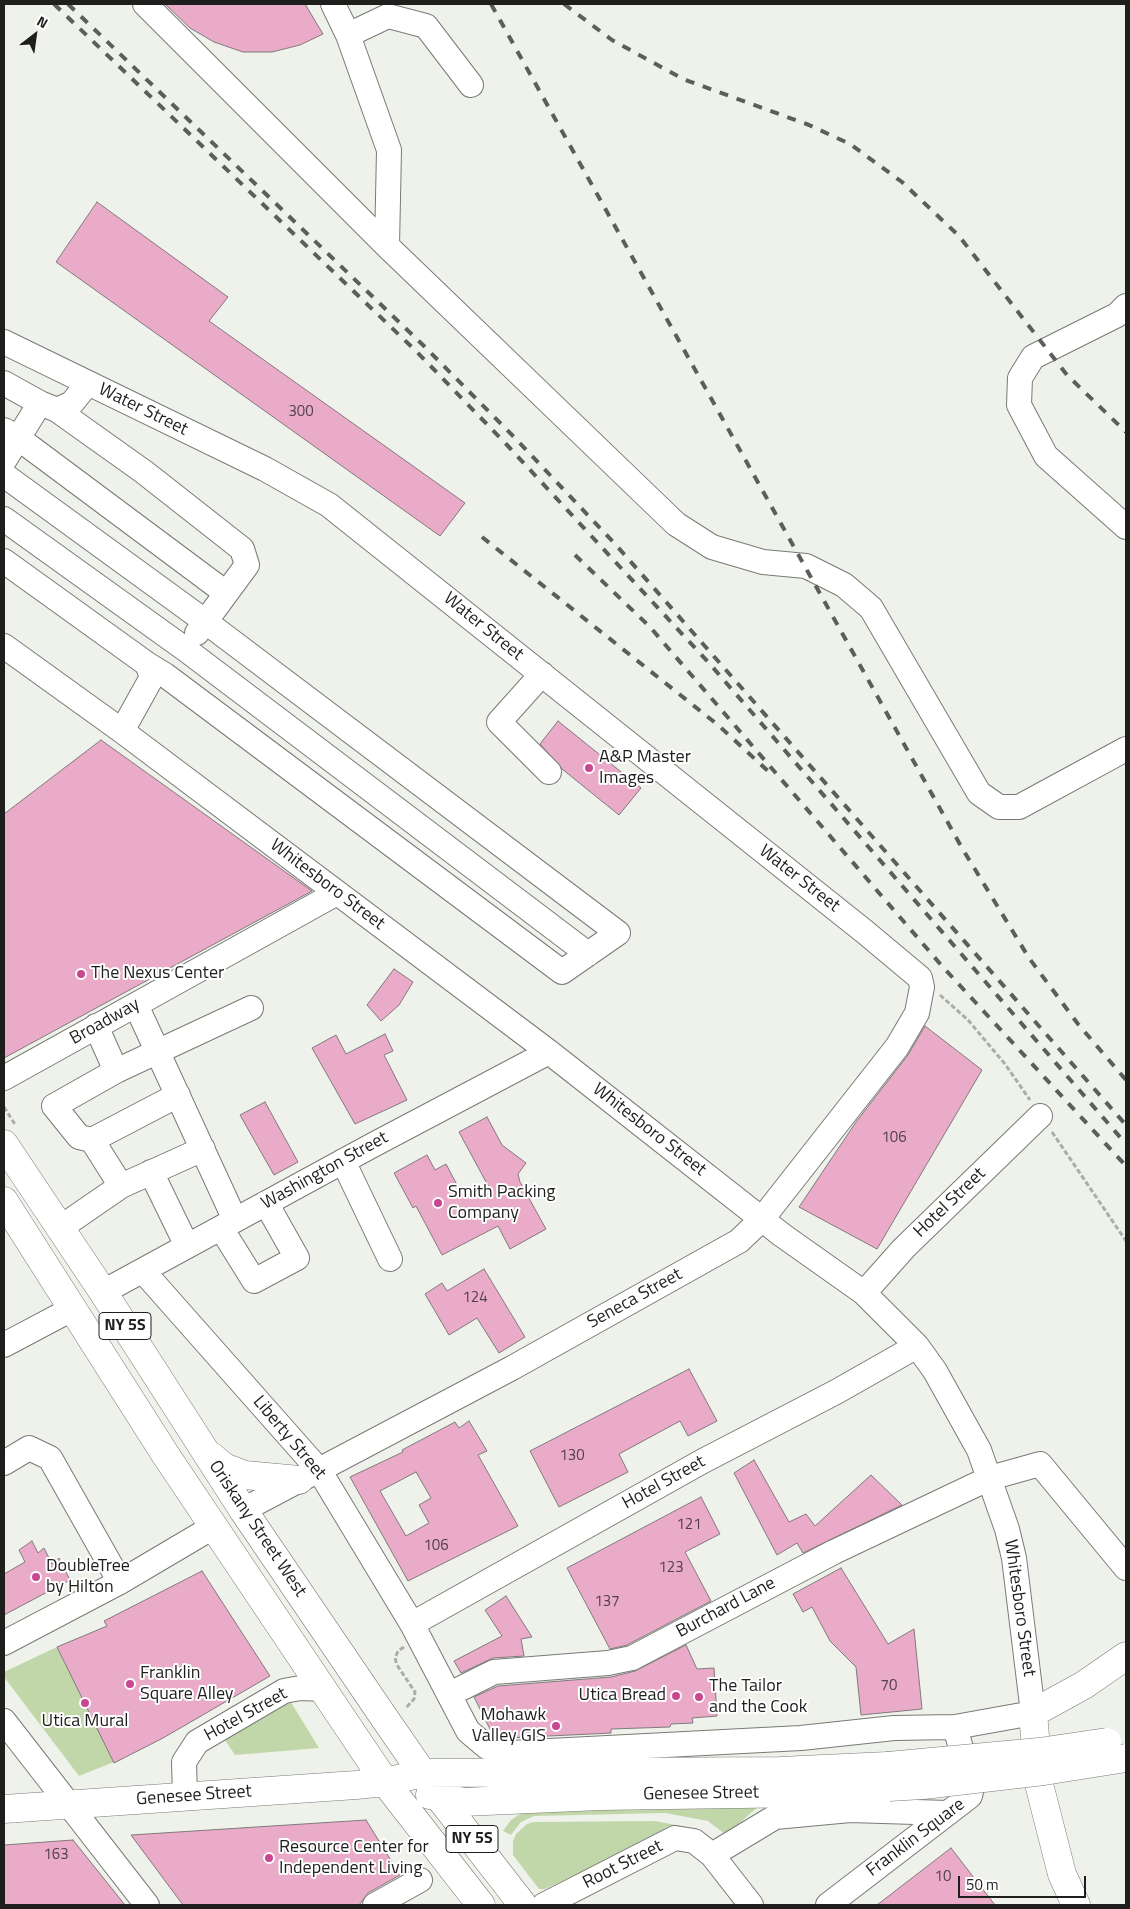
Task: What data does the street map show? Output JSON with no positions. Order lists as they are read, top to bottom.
{
  "streets": {
    "main road": [
      "Whitesboro Street",
      "NY 5S",
      "Oriskany Street West",
      "Genesee Street"
    ],
    "street": [
      "Water Street",
      "Broadway",
      "Washington Street",
      "Hotel Street",
      "Seneca Street",
      "Liberty Street",
      "Burchard Lane",
      "Franklin Square",
      "Root Street"
    ]
  },
  "crossings": [
    ["Water Street", "Seneca Street"],
    ["Whitesboro Street", "Broadway"],
    ["Whitesboro Street", "Washington Street"],
    ["Whitesboro Street", "Hotel Street"],
    ["Whitesboro Street", "Seneca Street"],
    ["Whitesboro Street", "Liberty Street"],
    ["Whitesboro Street", "Burchard Lane"],
    ["Whitesboro Street", "Genesee Street"],
    ["Washington Street", "Liberty Street"],
    ["Washington Street", "Oriskany Street West"],
    ["Hotel Street", "Liberty Street"],
    ["Hotel Street", "Oriskany Street West"],
    ["Hotel Street", "Genesee Street"],
    ["Seneca Street", "Liberty Street"],
    ["Seneca Street", "Oriskany Street West"],
    ["Liberty Street", "Burchard Lane"],
    ["Liberty Street", "Franklin Square"],
    ["Oriskany Street West", "Genesee Street"]
  ],
  "places": [
    "A&P Master Images",
    "The Nexus Center",
    "Smith Packing Company",
    "DoubleTree by Hilton",
    "Franklin Square Alley",
    "Utica Bread",
    "The Tailor and the Cook",
    "Utica Mural",
    "Mohawk Valley GIS",
    "Resource Center for Independent Living"
  ],
  "house_numbers": [
    "300",
    "106",
    "124",
    "130",
    "121",
    "106",
    "123",
    "137",
    "70",
    "163",
    "10"
  ],
  "scale_bar": "50 m",
  "north": "top right"
}
